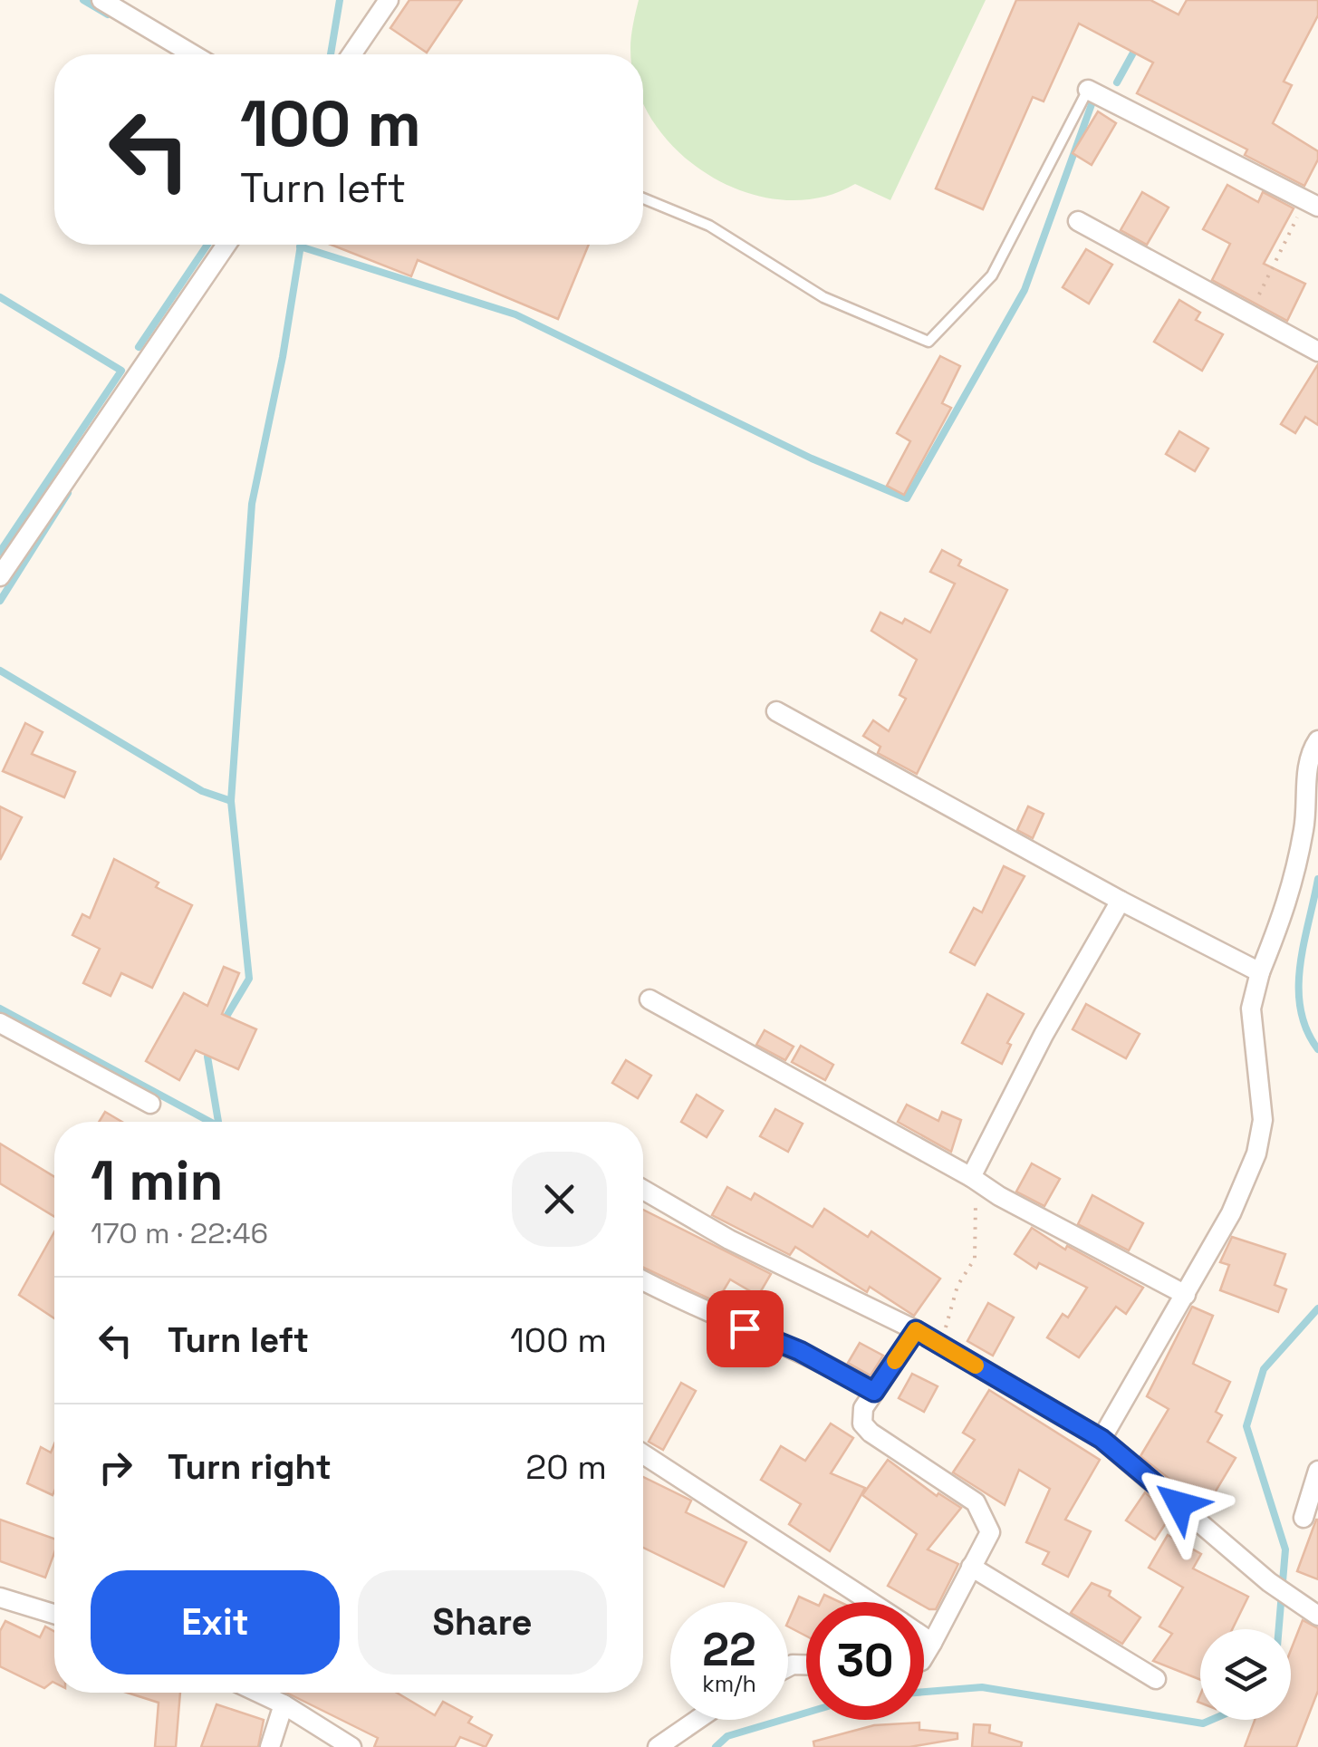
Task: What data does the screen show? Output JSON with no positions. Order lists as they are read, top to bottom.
{
  "page": {
    "turn": ["100 m", "Turn left"],
    "heading": ["1 min", "170 m · 22:46"],
    "list": [
      {
        "name": "Turn left",
        "value": "100 m"
      },
      {
        "name": "Turn right",
        "value": "20 m"
      }
    ],
    "buttons": ["Exit", "Share"],
    "speed": "22 km/h",
    "limit": "30"
  }
}
